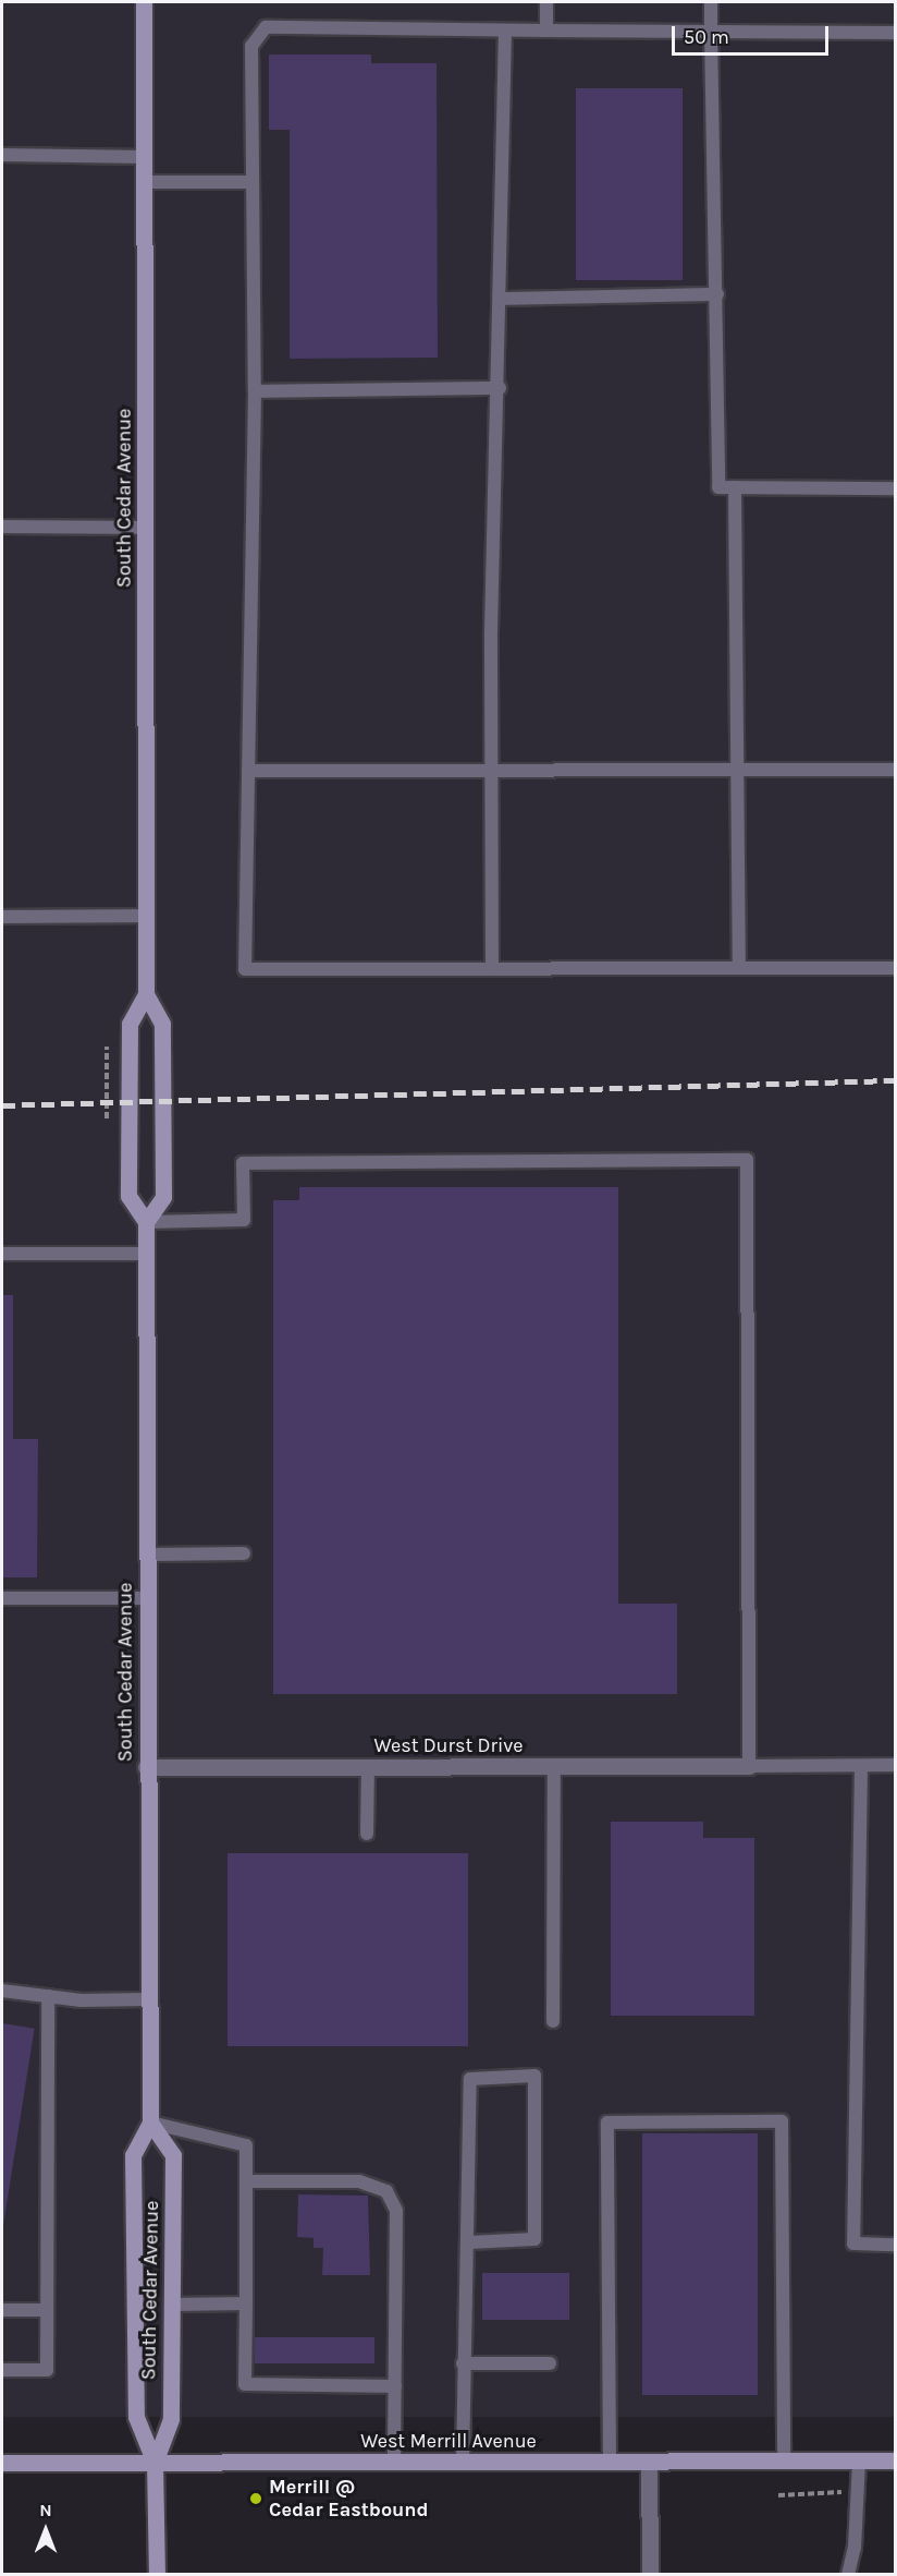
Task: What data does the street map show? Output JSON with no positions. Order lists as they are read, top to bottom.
{
  "streets": {
    "main road": ["South Cedar Avenue", "West Merrill Avenue"],
    "street": ["West Durst Drive"]
  },
  "crossings": [
    ["South Cedar Avenue", "West Durst Drive"],
    ["South Cedar Avenue", "West Merrill Avenue"]
  ],
  "places": ["Merrill @ Cedar Eastbound"],
  "scale_bar": "50 m",
  "north": "top"
}
